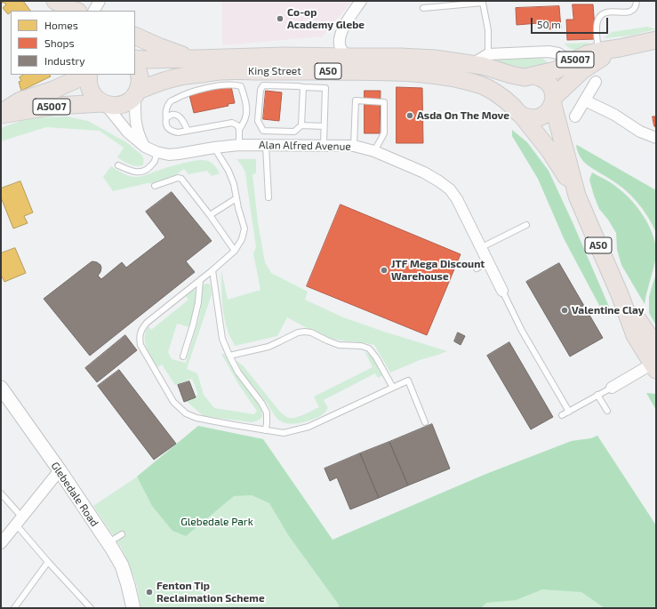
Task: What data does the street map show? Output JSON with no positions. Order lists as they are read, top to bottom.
{
  "streets": {
    "main road": ["A5007", "King Street", "A50"],
    "street": ["Alan Alfred Avenue", "Glebedale Road"]
  },
  "crossings": [
    ["A5007", "A50"],
    ["A5007", "Alan Alfred Avenue"],
    ["King Street", "A50"],
    ["A50", "Alan Alfred Avenue"]
  ],
  "parks": ["Glebedale Park"],
  "places": [
    "Co-op Academy Glebe",
    "Asda On The Move",
    "JTF Mega Discount Warehouse",
    "Valentine Clay",
    "Fenton Tip Reclaimation Scheme"
  ],
  "legend": ["Homes", "Shops", "Industry"],
  "scale_bar": "50 m"
}
